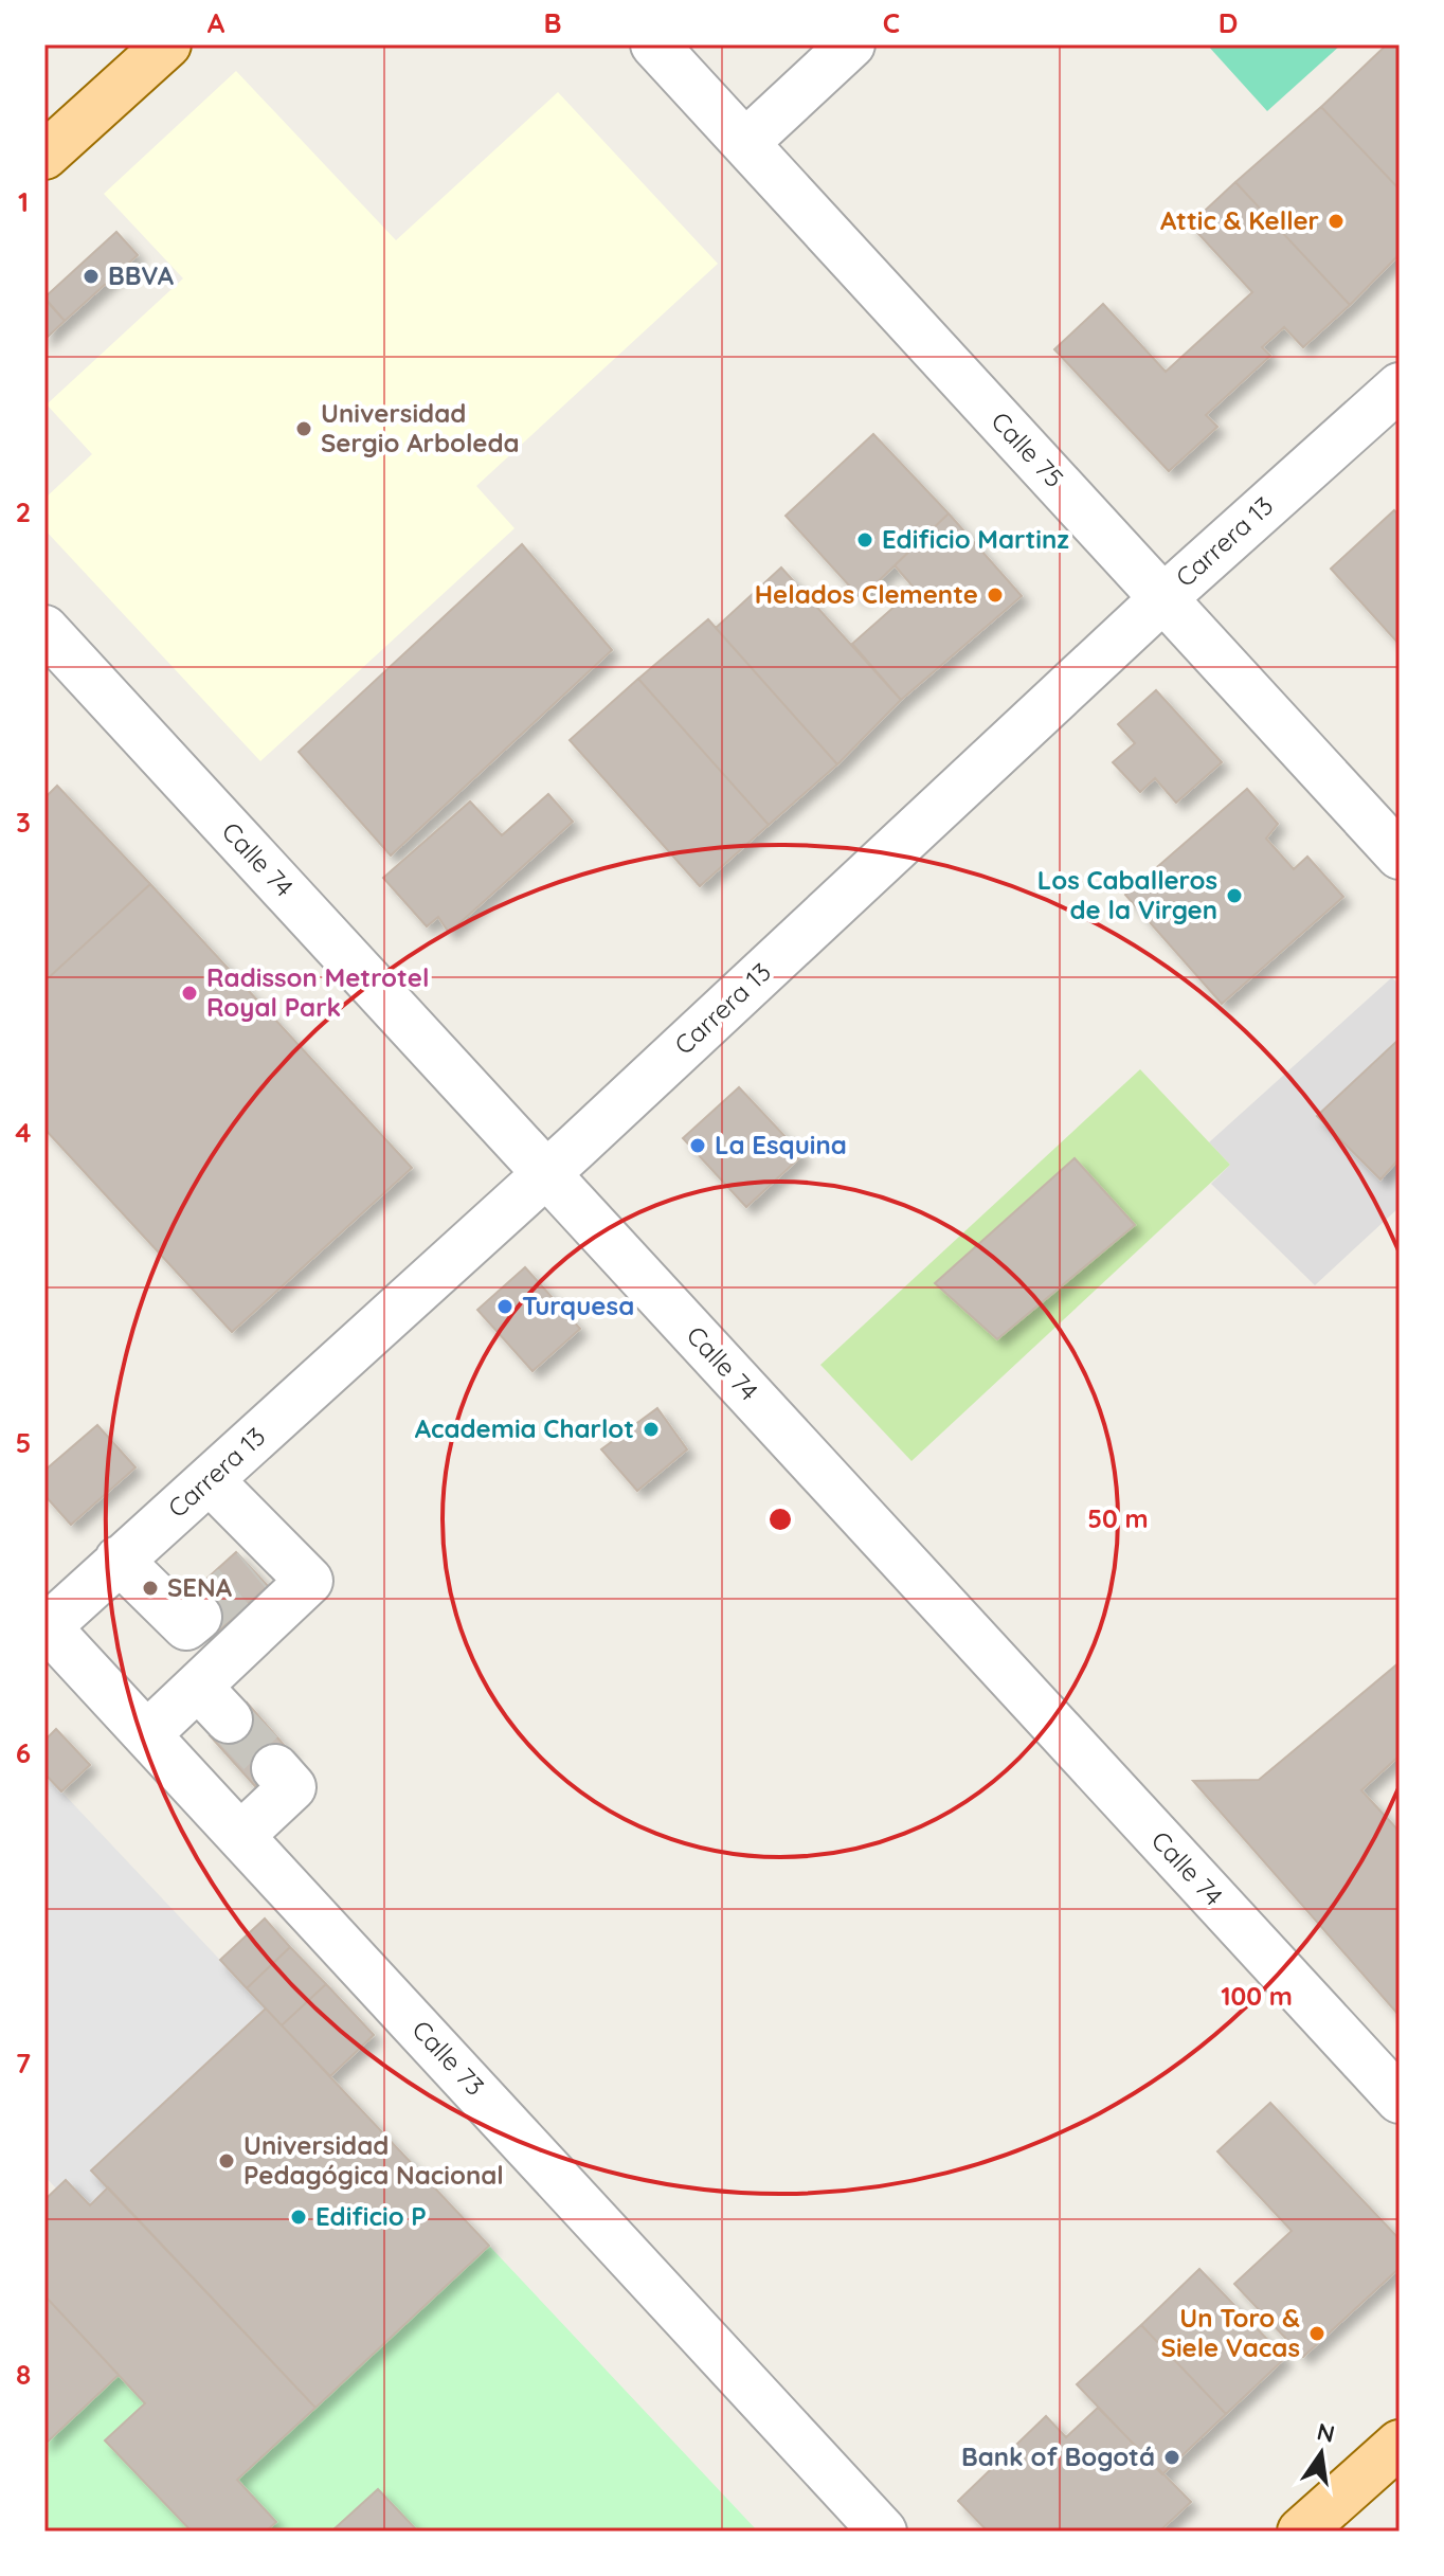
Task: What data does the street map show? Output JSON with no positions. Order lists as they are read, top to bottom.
{
  "streets": {
    "street": [
      "Calle 75",
      "Carrera 13",
      "Calle 74",
      "Calle 73"
    ]
  },
  "crossings": [
    ["Calle 75", "Carrera 13"],
    ["Carrera 13", "Calle 74"],
    ["Carrera 13", "Calle 73"]
  ],
  "places": [
    "Attic & Keller",
    "BBVA",
    "Universidad Sergio Arboleda",
    "Edificio Martinz",
    "Helados Clemente",
    "Los Caballeros de la Virgen",
    "Radisson Metrotel Royal Park",
    "La Esquina",
    "Turquesa",
    "Academia Charlot",
    "SENA",
    "Universidad Pedagógica Nacional",
    "Edificio P",
    "Un Toro & Siele Vacas",
    "Bank of Bogotá"
  ],
  "north": "top",
  "grid": {
    "columns": [
      "A",
      "B",
      "C",
      "D"
    ],
    "rows": [
      "1",
      "2",
      "3",
      "4",
      "5",
      "6",
      "7",
      "8"
    ]
  },
  "rings": ["50 m", "100 m"]
}
